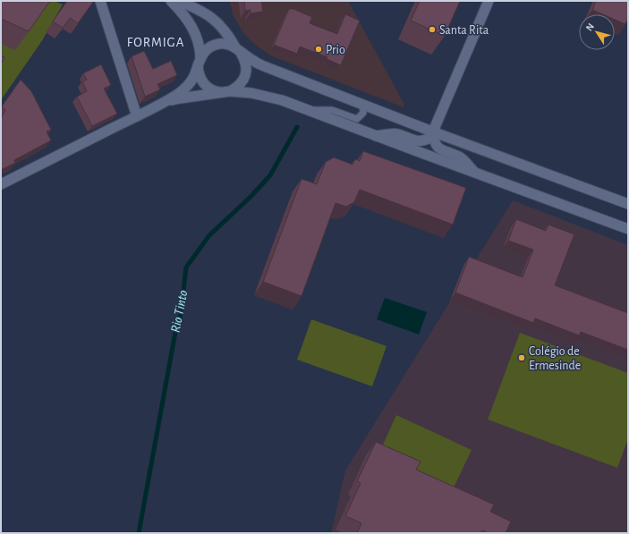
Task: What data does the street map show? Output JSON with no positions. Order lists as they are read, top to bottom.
{
  "districts": ["FORMIGA"],
  "water": ["Rio Tinto"],
  "places": ["Santa Rita", "Prio", "Colégio de Ermesinde"],
  "north": "top left"
}
